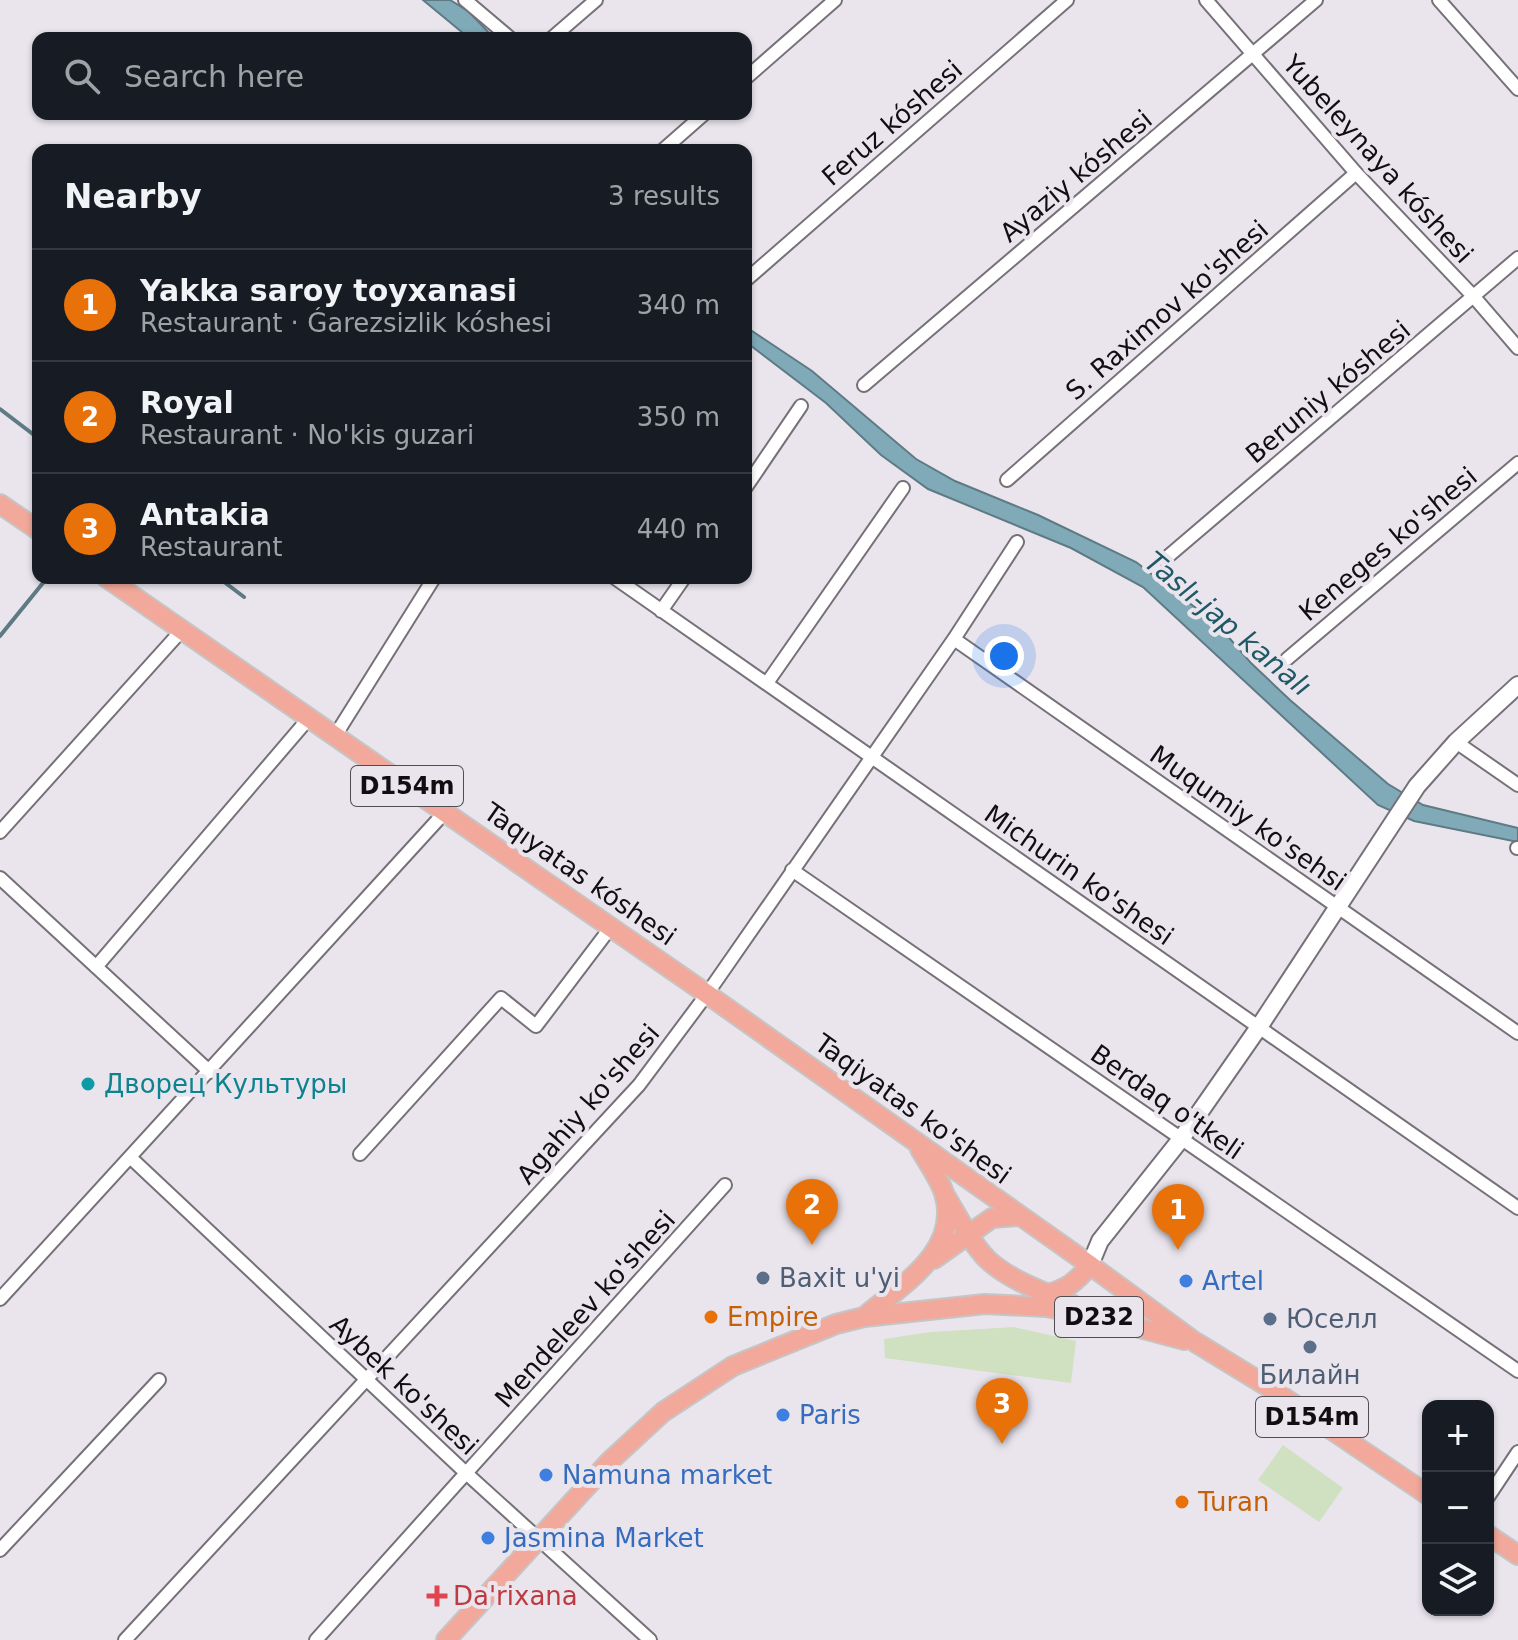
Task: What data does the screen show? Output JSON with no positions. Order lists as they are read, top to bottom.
{
  "streets": {
    "main road": [
      "D154m",
      "Taqıyatas kóshesi",
      "Taqiyatas ko'shesi",
      "D232"
    ],
    "street": [
      "Feruz kóshesi",
      "Yubeleynaya kóshesi",
      "Ayaziy kóshesi",
      "S. Raximov ko'shesi",
      "Beruniy kóshesi",
      "Keneges ko'shesi",
      "Muqumiy ko'sehsi",
      "Michurin ko'shesi",
      "Berdaq o'tkeli",
      "Agahiy ko'shesi",
      "Mendeleev ko'shesi",
      "Aybek ko'shesi"
    ]
  },
  "crossings": [
    ["Yubeleynaya kóshesi", "Ayaziy kóshesi"],
    ["Yubeleynaya kóshesi", "S. Raximov ko'shesi"],
    ["Yubeleynaya kóshesi", "Beruniy kóshesi"],
    ["D154m", "Taqiyatas ko'shesi"],
    ["D154m", "D232"],
    ["Muqumiy ko'sehsi", "Agahiy ko'shesi"],
    ["Taqıyatas kóshesi", "Agahiy ko'shesi"],
    ["Taqıyatas kóshesi", "Taqiyatas ko'shesi"],
    ["Michurin ko'shesi", "Agahiy ko'shesi"],
    ["Berdaq o'tkeli", "Agahiy ko'shesi"],
    ["Agahiy ko'shesi", "Taqiyatas ko'shesi"],
    ["Agahiy ko'shesi", "Aybek ko'shesi"],
    ["Taqiyatas ko'shesi", "D232"],
    ["Mendeleev ko'shesi", "Aybek ko'shesi"],
    ["D232", "Aybek ko'shesi"]
  ],
  "water": ["Taslı-jap kanalı"],
  "places": {
    "other": [
      "Дворец Культуры",
      "Baxit u'yi",
      "Artel",
      "Empire",
      "Юселл",
      "Билайн",
      "Paris",
      "Namuna market",
      "Turan",
      "Jasmina Market"
    ],
    "health": ["Da'rixana"]
  },
  "page": {
    "search": "Search here",
    "heading": ["Nearby", "3 results"],
    "list": [
      {
        "mark": "1",
        "name": "Yakka saroy toyxanasi",
        "note": "Restaurant · Ǵarezsizlik kóshesi",
        "value": "340 m"
      },
      {
        "mark": "2",
        "name": "Royal",
        "note": "Restaurant · No'kis guzari",
        "value": "350 m"
      },
      {
        "mark": "3",
        "name": "Antakia",
        "note": "Restaurant",
        "value": "440 m"
      }
    ],
    "pins": ["2", "1", "3"],
    "map_buttons": ["+", "−"]
  }
}
